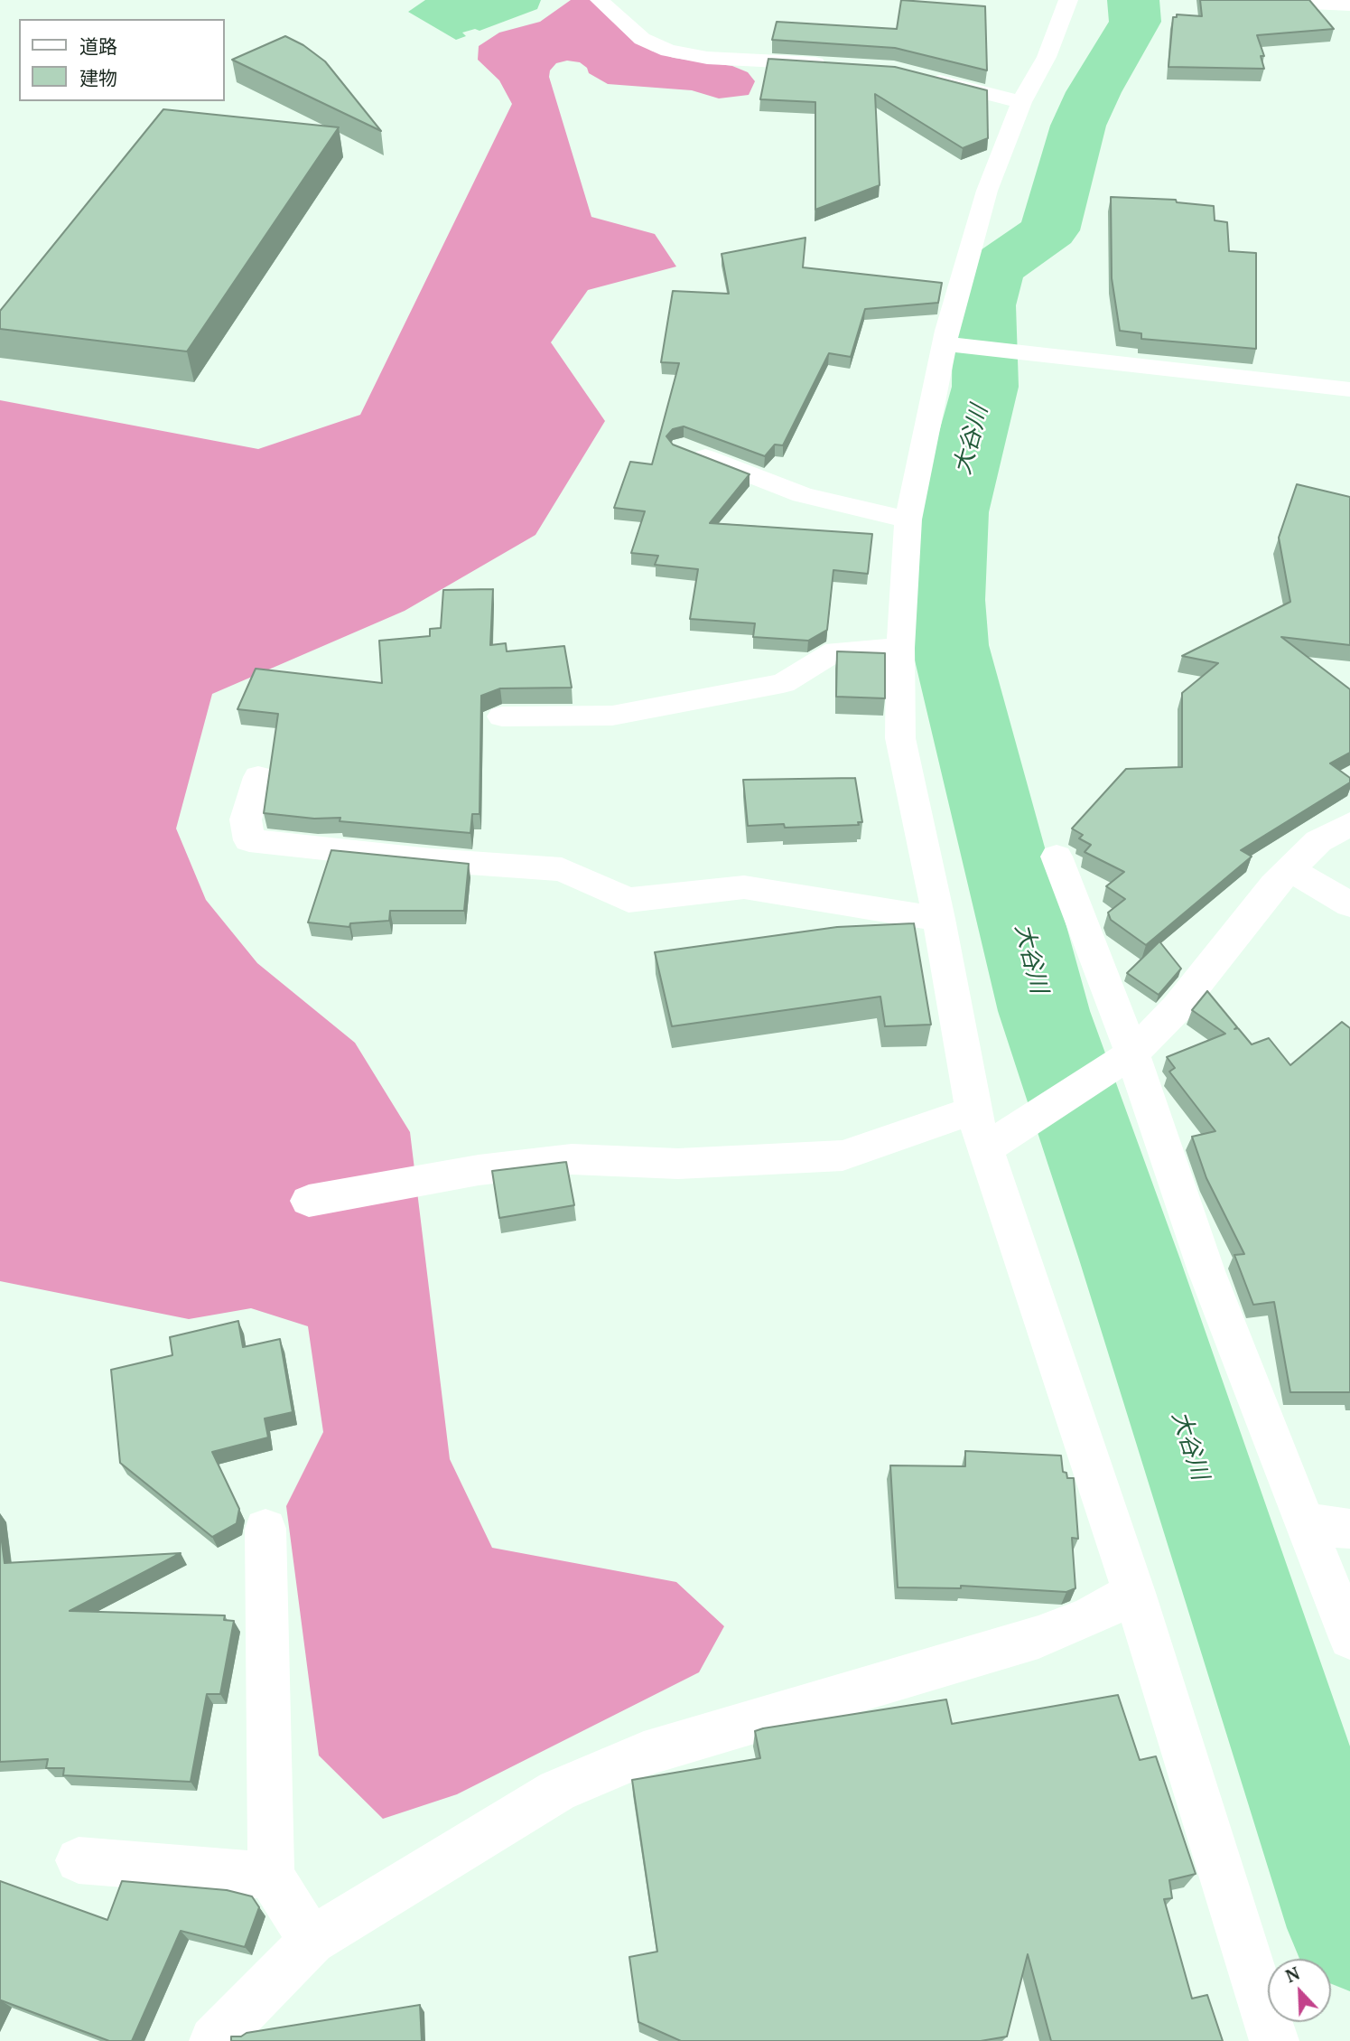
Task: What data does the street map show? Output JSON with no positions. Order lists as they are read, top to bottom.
{
  "water": ["大谷川"],
  "legend": ["道路", "建物"],
  "north": "top left"
}
